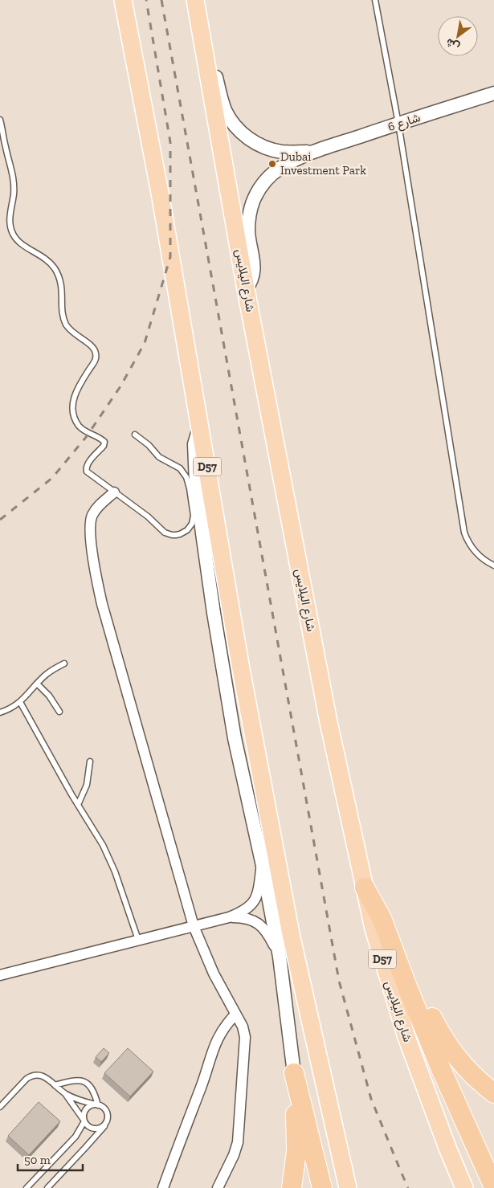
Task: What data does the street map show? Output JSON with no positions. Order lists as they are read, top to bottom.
{
  "streets": {
    "highway": ["شارع اليلايس", "D57"],
    "street": ["شارع 6"]
  },
  "places": ["Dubai Investment Park"],
  "scale_bar": "50 m",
  "north": "bottom left"
}
